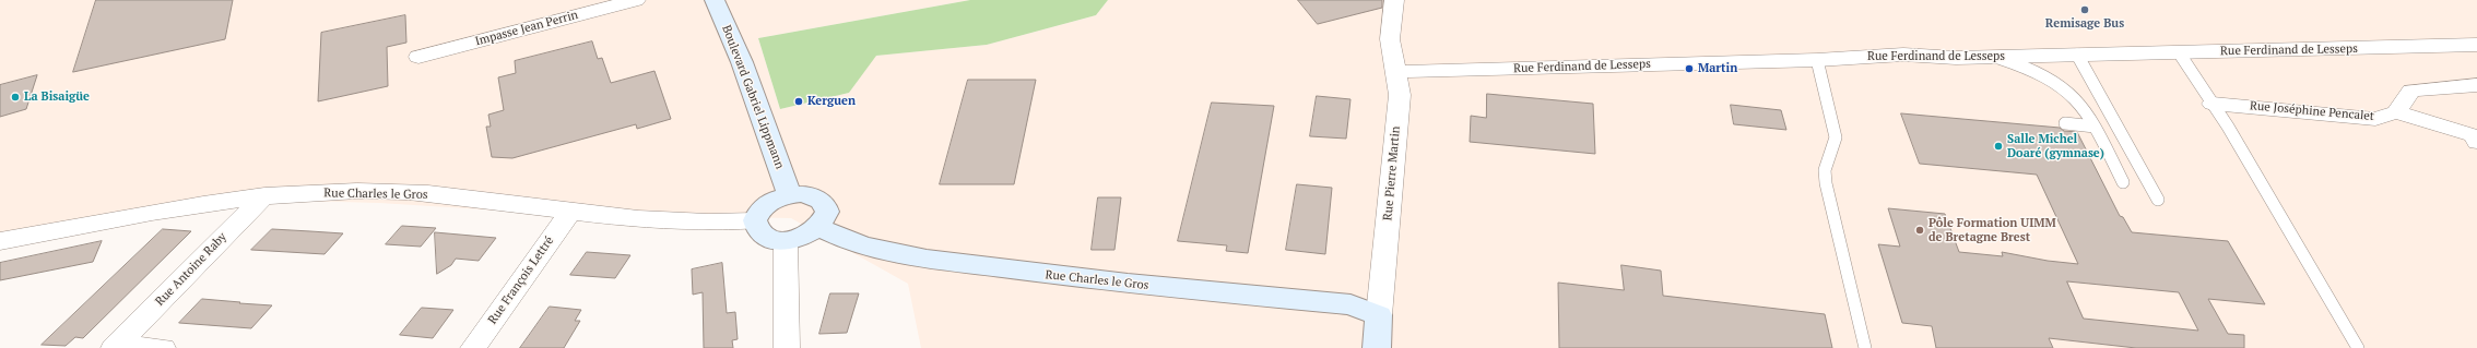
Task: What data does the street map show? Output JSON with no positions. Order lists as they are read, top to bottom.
{
  "streets": {
    "street": [
      "Impasse Jean Perrin",
      "Rue Ferdinand de Lesseps",
      "Boulevard Gabriel Lippmann",
      "Rue Joséphine Pencalet",
      "Rue Pierre Martin",
      "Rue Charles le Gros",
      "Rue Antoine Raby",
      "Rue François Lettré"
    ]
  },
  "crossings": [
    ["Rue Ferdinand de Lesseps", "Rue Pierre Martin"],
    ["Boulevard Gabriel Lippmann", "Rue Charles le Gros"],
    ["Rue Pierre Martin", "Rue Charles le Gros"],
    ["Rue Charles le Gros", "Rue Antoine Raby"],
    ["Rue Charles le Gros", "Rue François Lettré"]
  ],
  "places": [
    "Remisage Bus",
    "Martin",
    "La Bisaigüe",
    "Kerguen",
    "Salle Michel Doaré (gymnase)",
    "Pôle Formation UIMM de Bretagne Brest"
  ]
}
